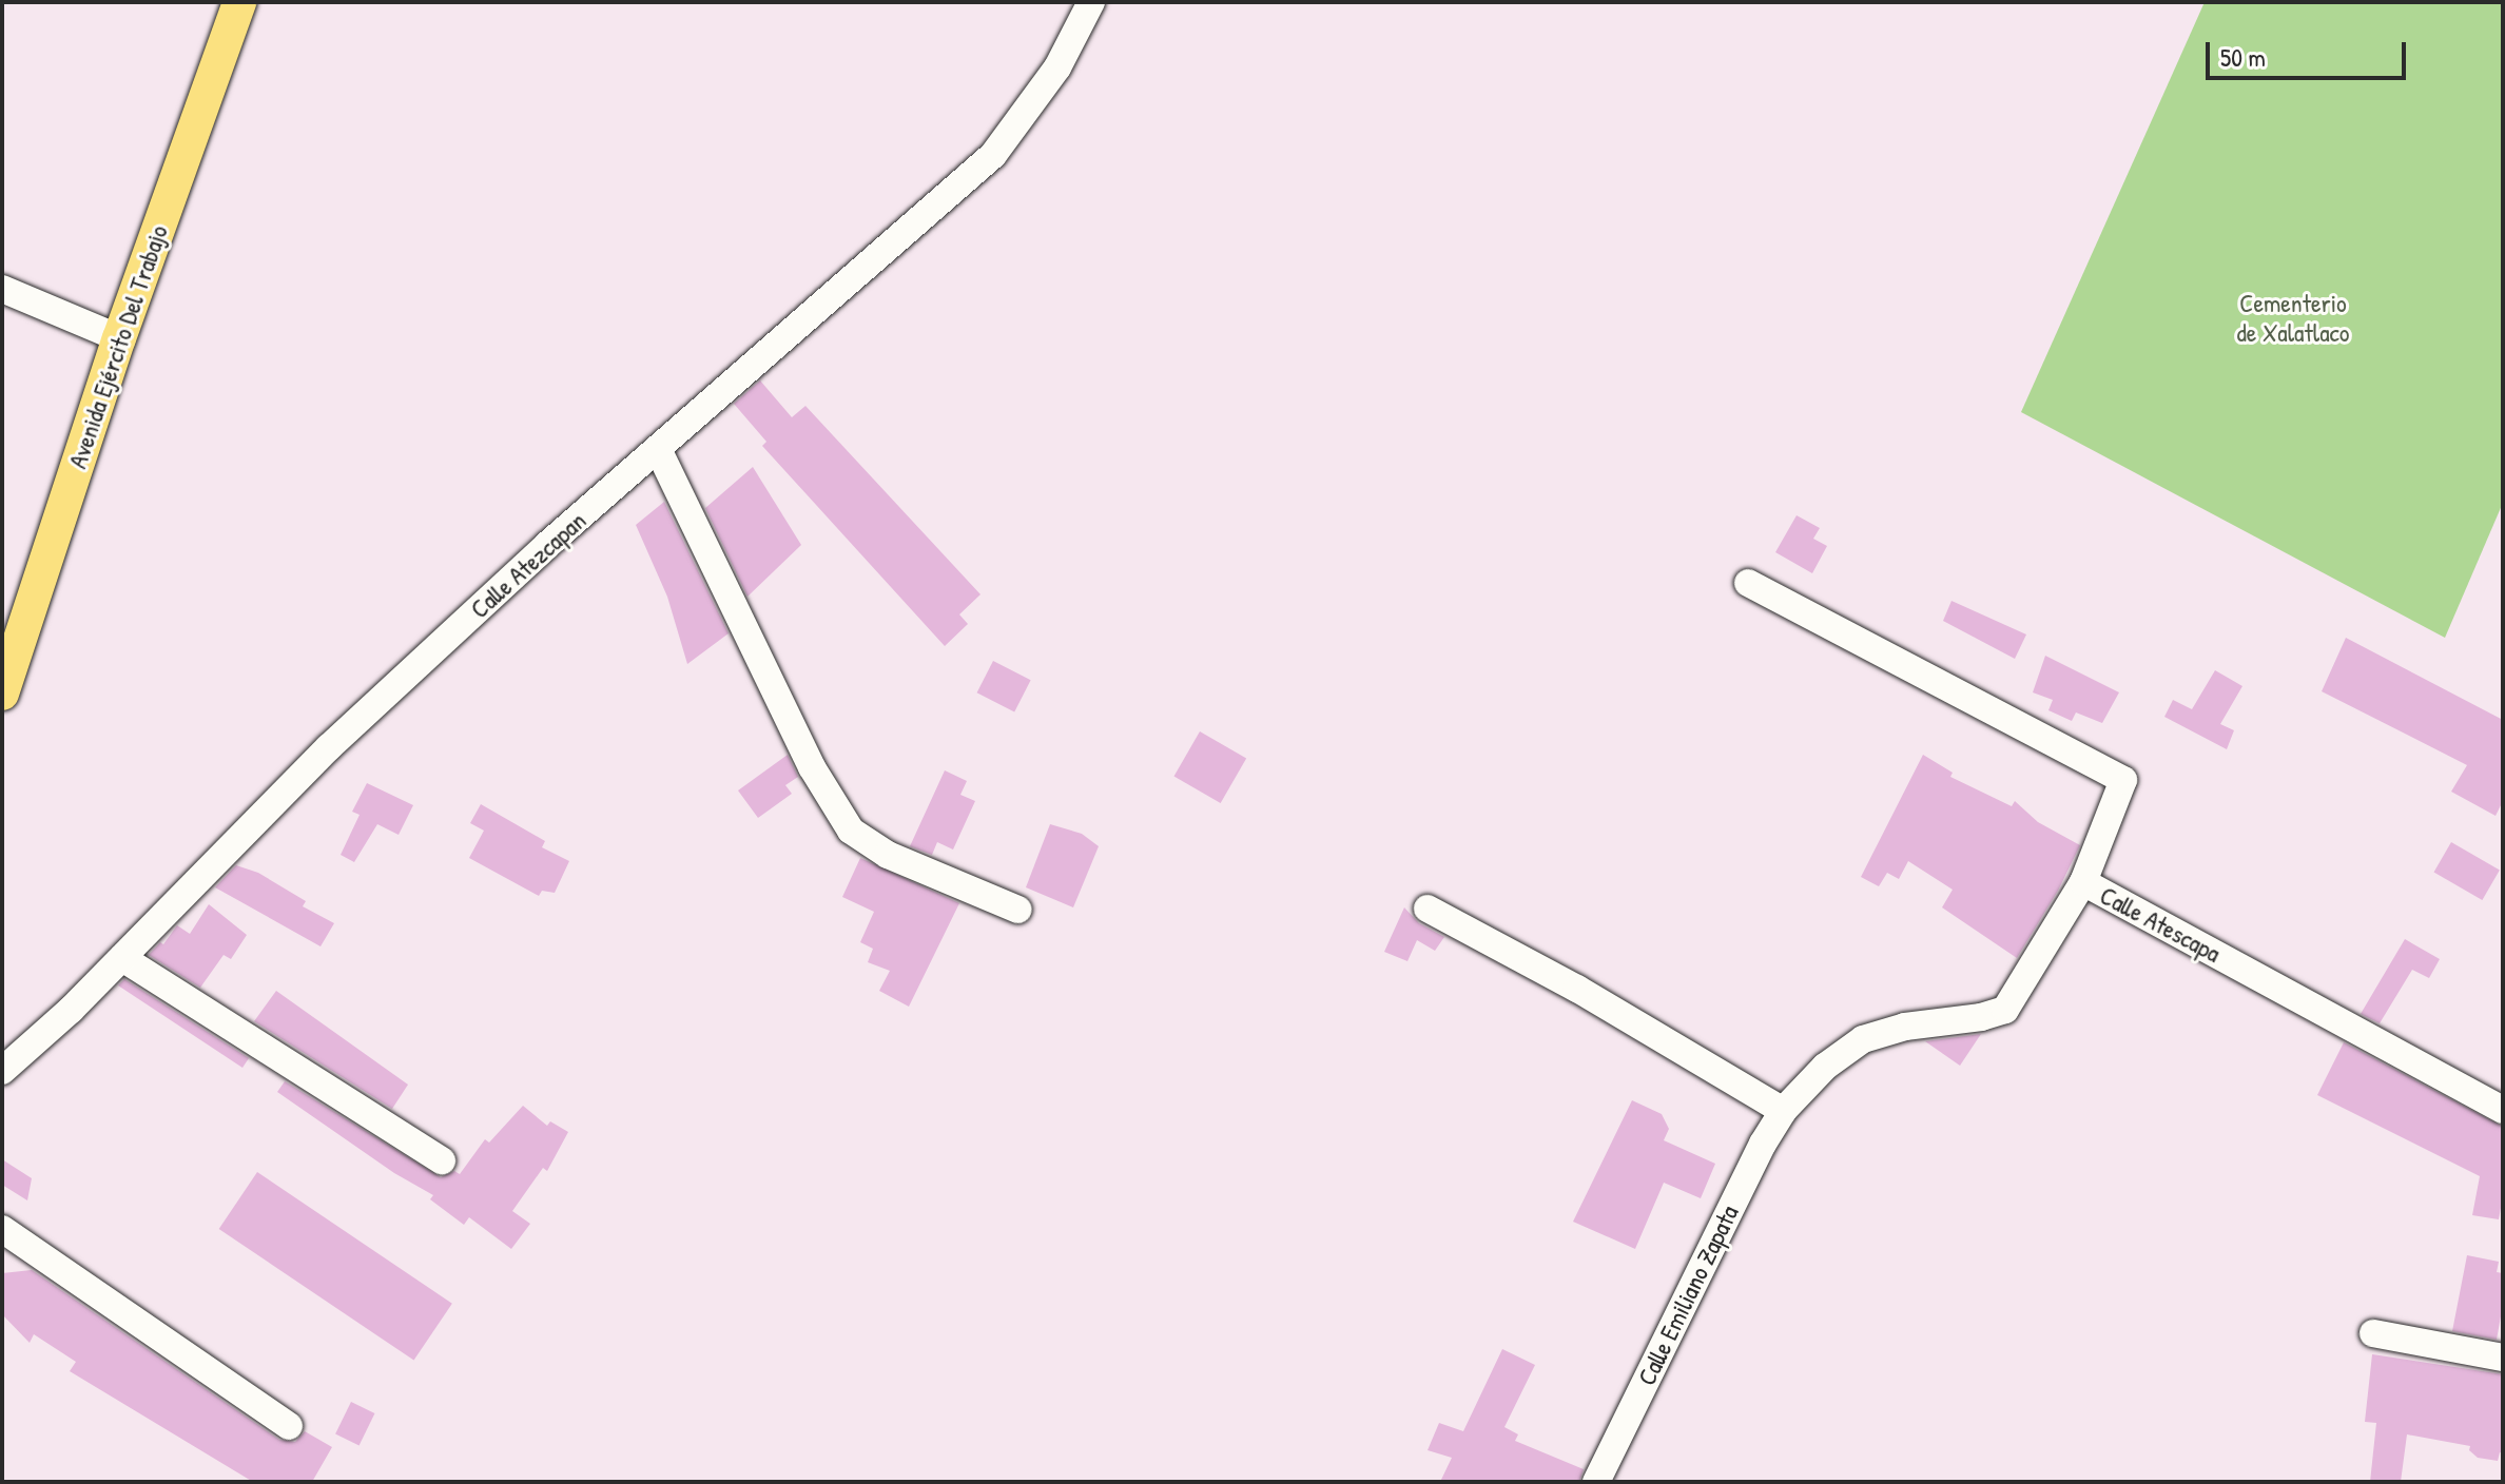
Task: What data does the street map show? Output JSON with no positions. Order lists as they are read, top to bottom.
{
  "streets": {
    "main road": ["Avenida Ejército Del Trabajo"],
    "street": ["Calle Atezcapan", "Calle Atescapa", "Calle Emiliano Zapata"]
  },
  "crossings": [
    ["Calle Atescapa", "Calle Emiliano Zapata"]
  ],
  "parks": ["Cementerio de Xalatlaco"],
  "scale_bar": "50 m"
}
